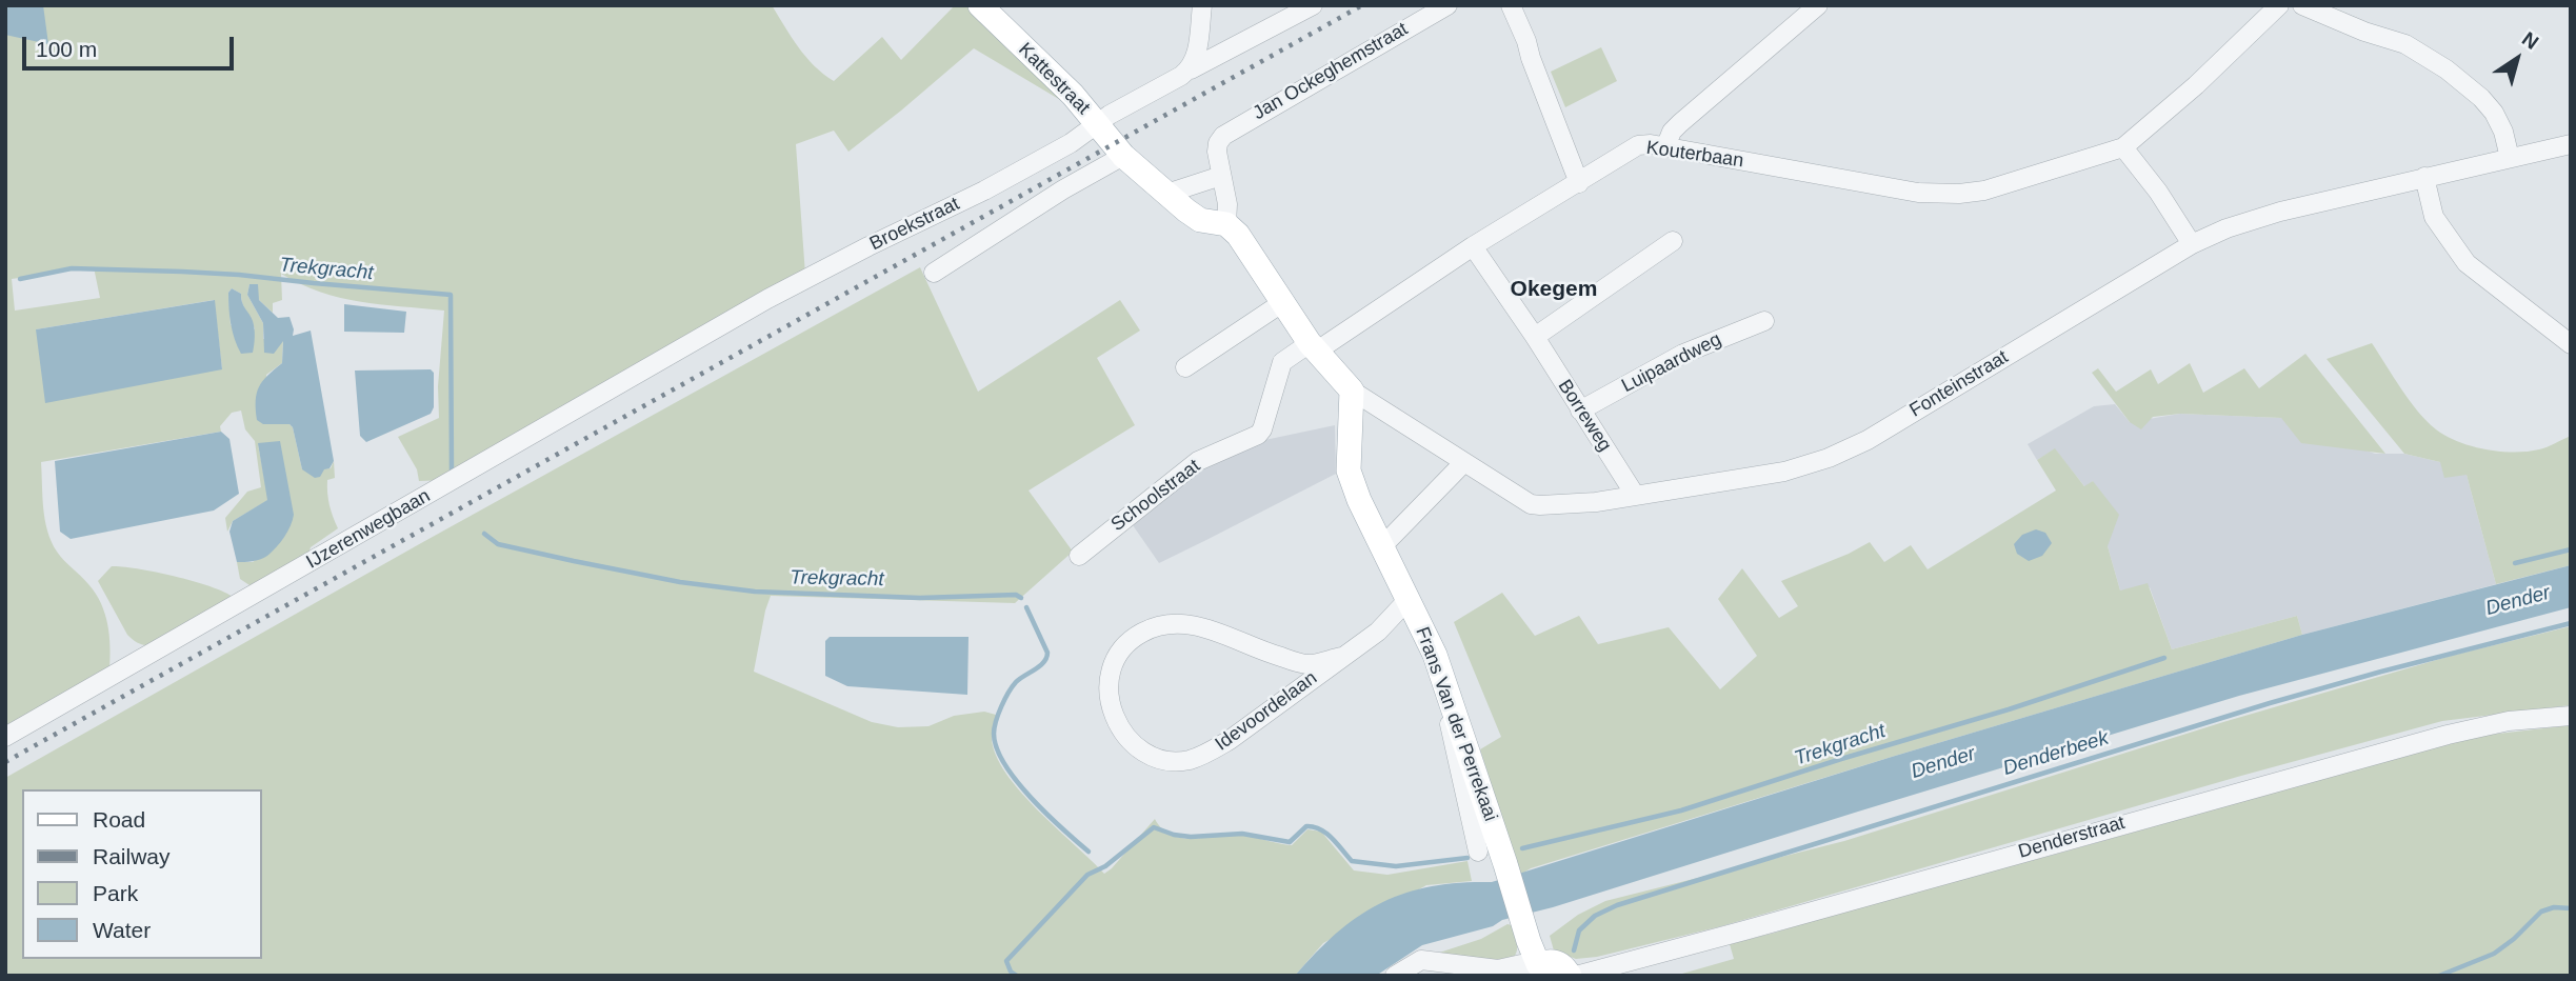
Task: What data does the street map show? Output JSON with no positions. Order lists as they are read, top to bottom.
{
  "streets": {
    "main road": ["Kattestraat", "Frans Van der Perrekaai"],
    "street": [
      "Jan Ockeghemstraat",
      "Kouterbaan",
      "Broekstraat",
      "Luipaardweg",
      "Fonteinstraat",
      "Borreweg",
      "Schoolstraat",
      "IJzerenwegbaan",
      "Idevoordelaan",
      "Denderstraat"
    ]
  },
  "crossings": [
    ["Kattestraat", "Broekstraat"],
    ["Kouterbaan", "Borreweg"],
    ["Kouterbaan", "Schoolstraat"],
    ["Broekstraat", "IJzerenwegbaan"],
    ["Luipaardweg", "Borreweg"],
    ["Fonteinstraat", "Borreweg"],
    ["Fonteinstraat", "Frans Van der Perrekaai"],
    ["Idevoordelaan", "Frans Van der Perrekaai"]
  ],
  "districts": ["Okegem"],
  "water": ["Trekgracht", "Dender", "Denderbeek"],
  "legend": [
    "Road",
    "Railway",
    "Park",
    "Water"
  ],
  "scale_bar": "100 m",
  "north": "top right"
}
